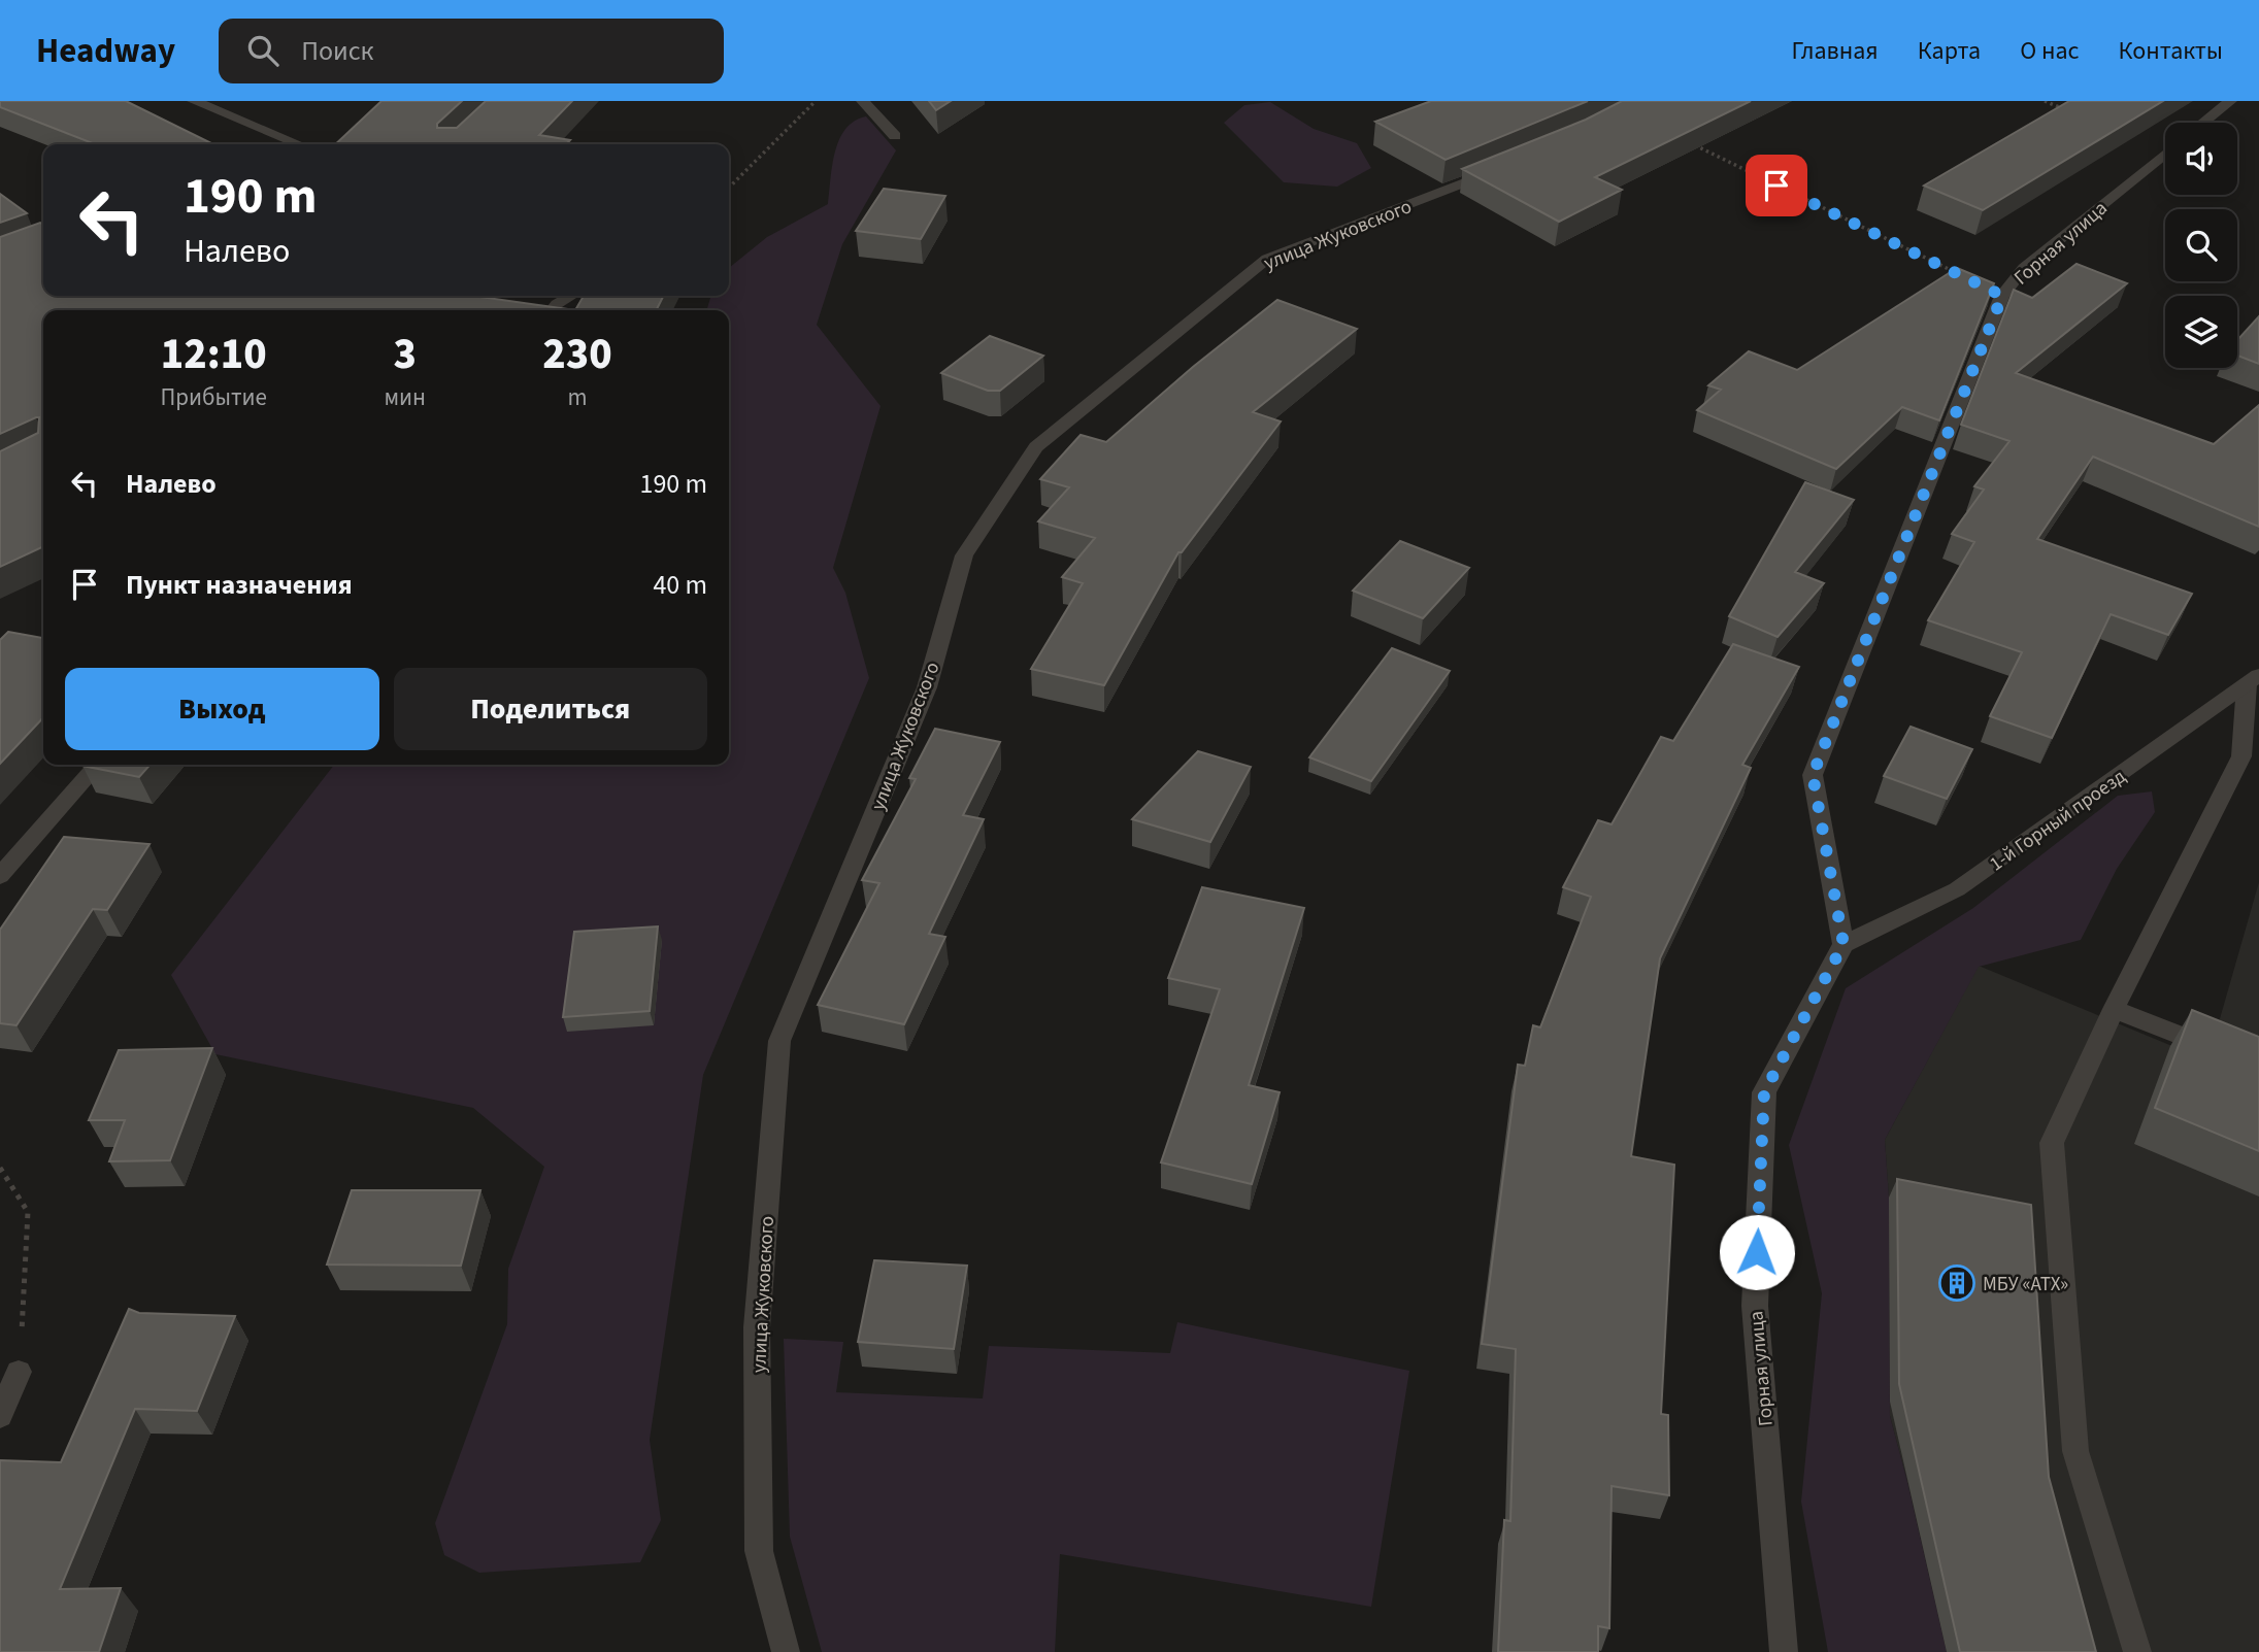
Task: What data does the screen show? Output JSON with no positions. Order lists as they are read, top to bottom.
{
  "streets": {
    "street": ["улица Жуковского", "Горная улица", "1-й Горный проезд"]
  },
  "crossings": [
    ["Горная улица", "1-й Горный проезд"]
  ],
  "places": {
    "building": ["МБУ «АТХ»"]
  },
  "page": {
    "header": "Headway",
    "search": "Поиск",
    "nav": [
      "Главная",
      "Карта",
      "О нас",
      "Контакты"
    ],
    "turn": ["190 m", "Налево"],
    "eta": [
      "12:10",
      "Прибытие",
      "3",
      "мин",
      "230",
      "m"
    ],
    "list": [
      {
        "name": "Налево",
        "value": "190 m"
      },
      {
        "name": "Пункт назначения",
        "value": "40 m"
      }
    ],
    "buttons": ["Выход", "Поделиться"]
  }
}
